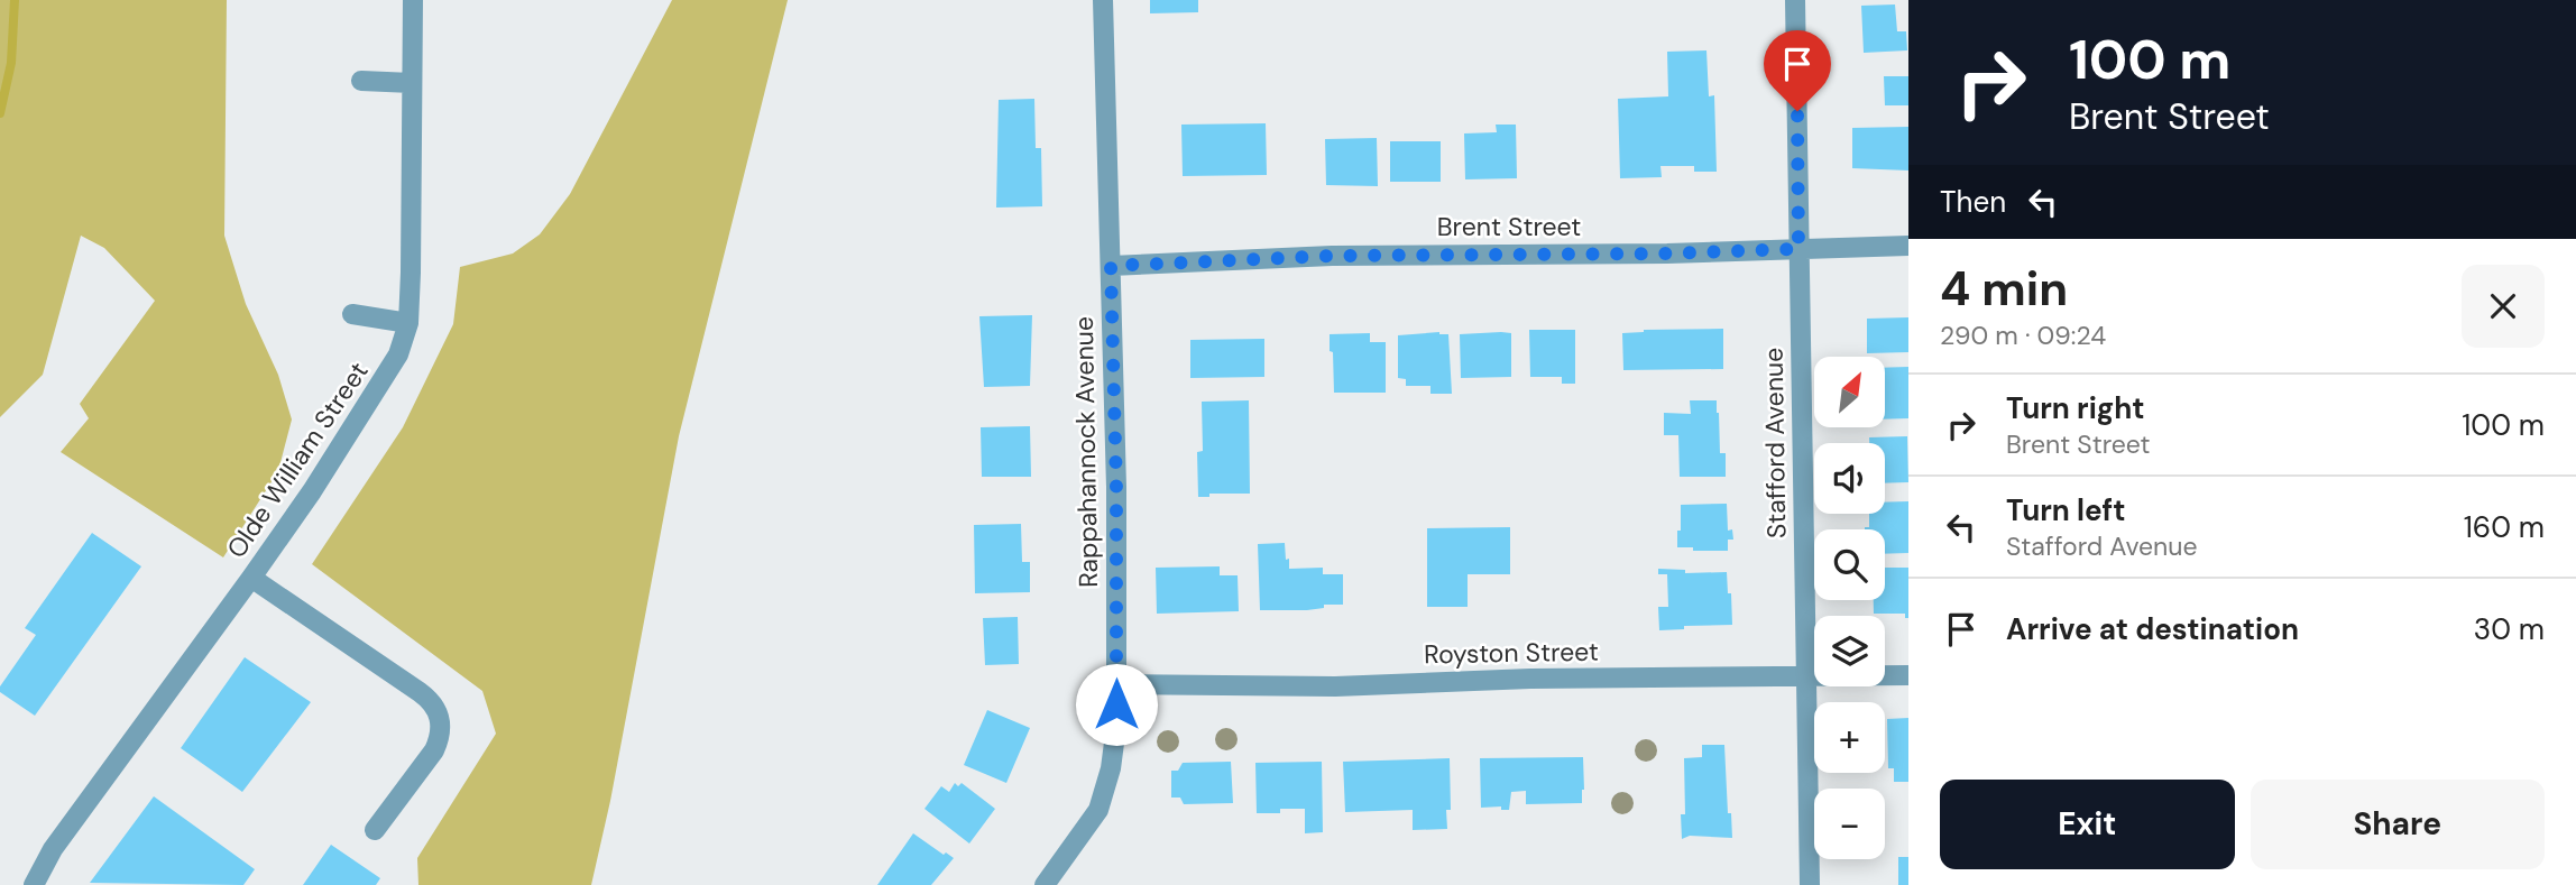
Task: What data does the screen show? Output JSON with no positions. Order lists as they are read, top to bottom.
{
  "streets": {
    "street": [
      "Brent Street",
      "Stafford Avenue",
      "Rappahannock Avenue",
      "Olde William Street",
      "Royston Street"
    ]
  },
  "crossings": [
    ["Brent Street", "Stafford Avenue"],
    ["Brent Street", "Rappahannock Avenue"],
    ["Stafford Avenue", "Royston Street"],
    ["Rappahannock Avenue", "Royston Street"]
  ],
  "north": "top right",
  "page": {
    "turn": ["100 m", "Brent Street"],
    "then": "Then",
    "heading": ["4 min", "290 m · 09:24"],
    "map_buttons": ["+", "−"],
    "list": [
      {
        "name": "Turn right",
        "note": "Brent Street",
        "value": "100 m"
      },
      {
        "name": "Turn left",
        "note": "Stafford Avenue",
        "value": "160 m"
      },
      {
        "name": "Arrive at destination",
        "value": "30 m"
      }
    ],
    "buttons": ["Exit", "Share"]
  }
}
